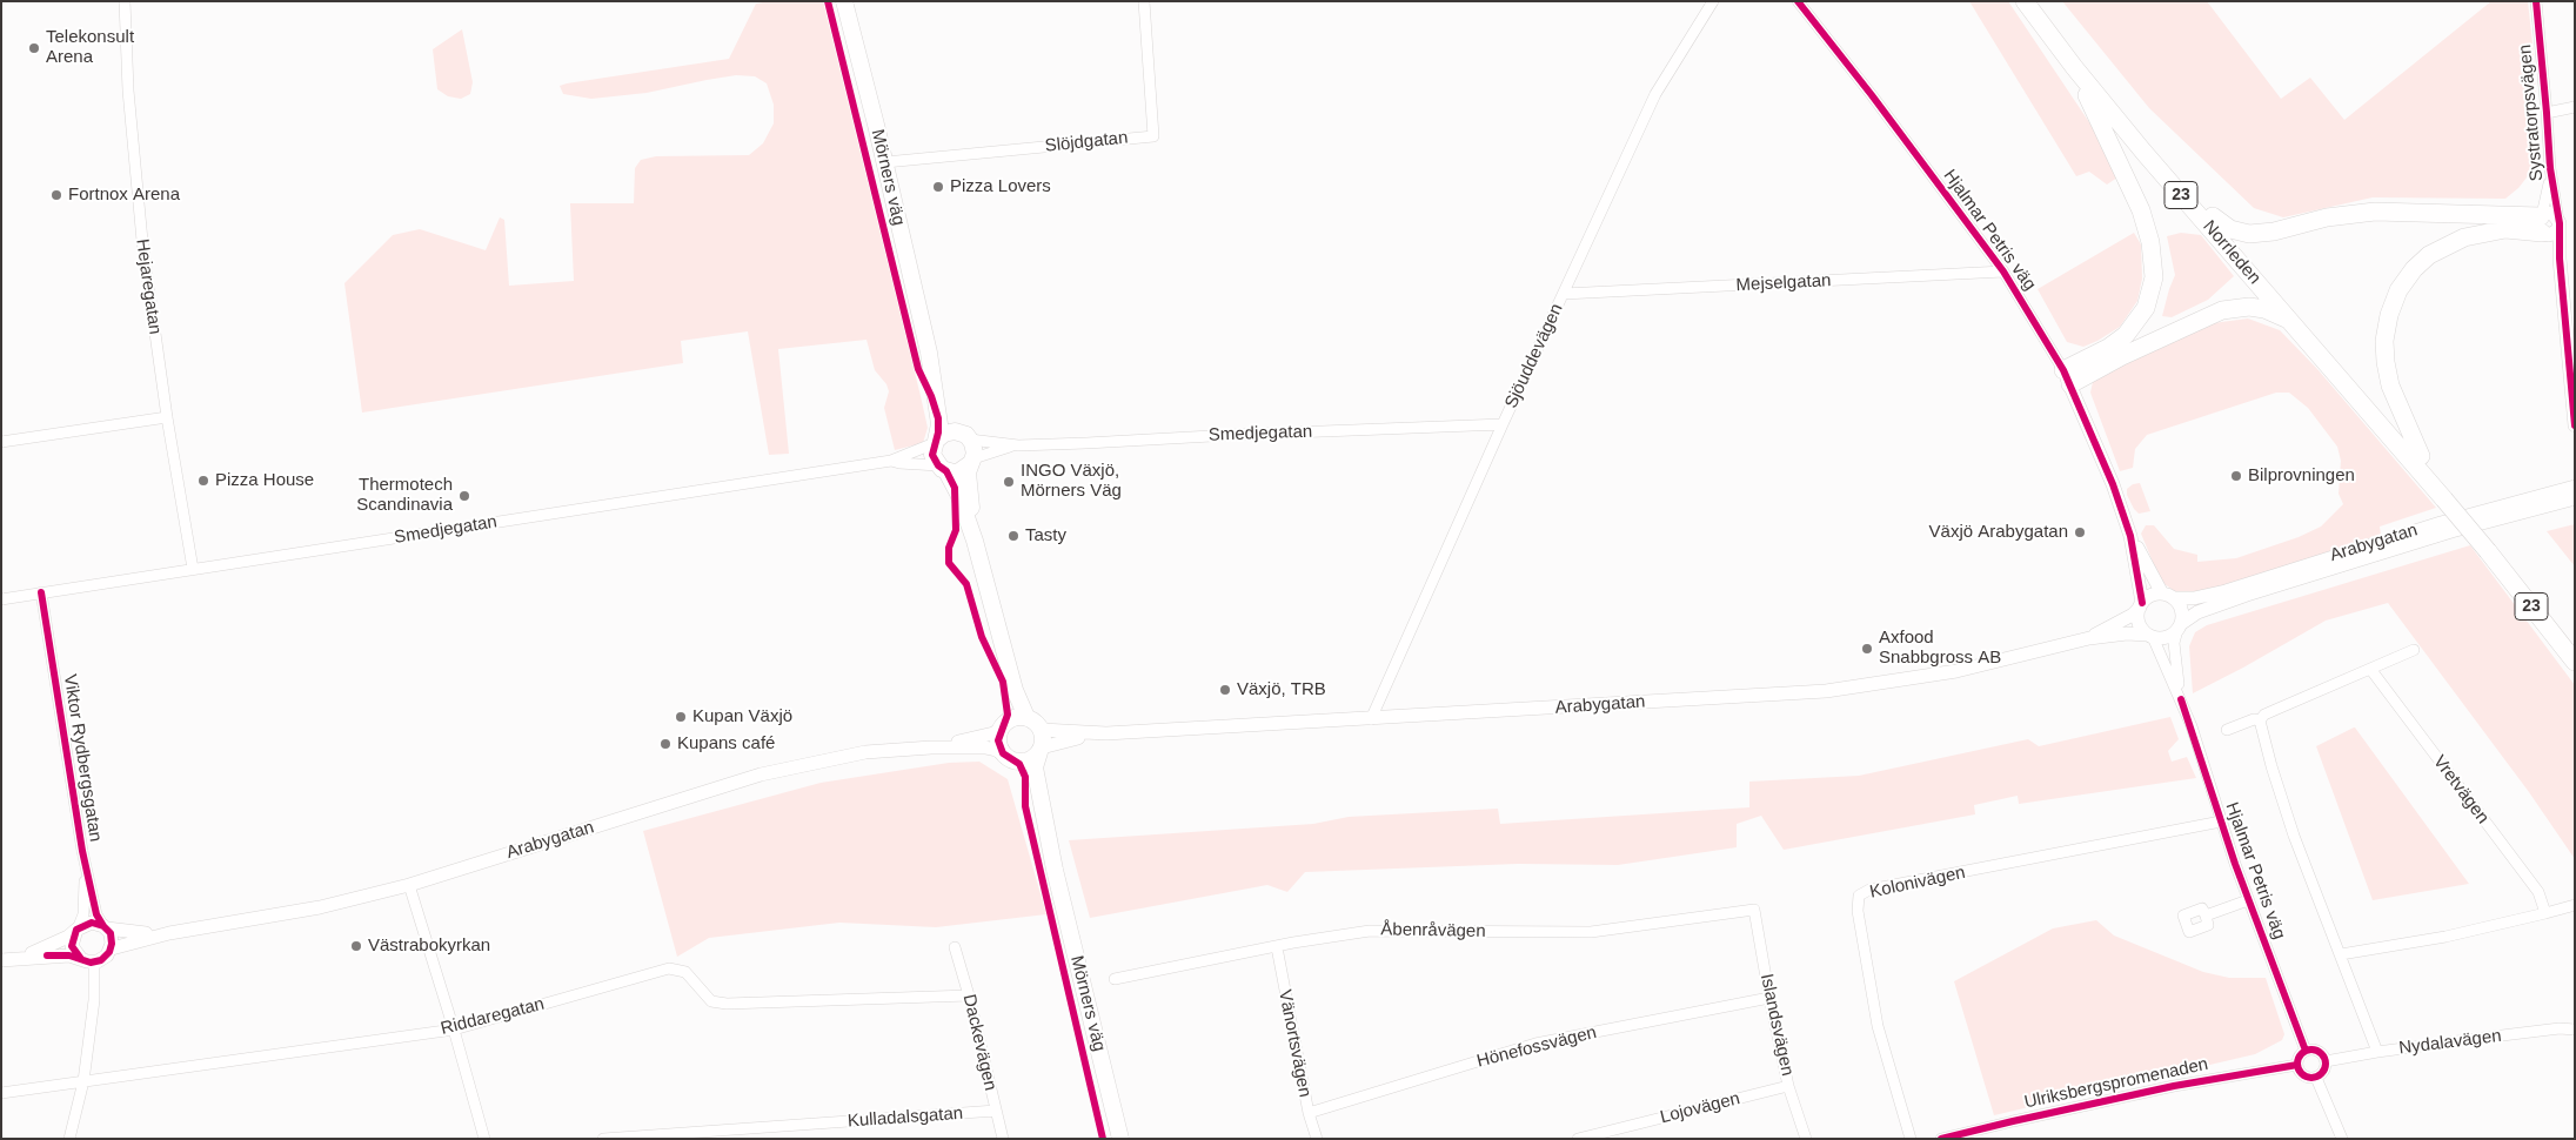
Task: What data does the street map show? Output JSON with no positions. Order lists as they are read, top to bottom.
{
  "streets": {
    "highway": ["23", "Norrleden"],
    "main road": ["Mörners väg"],
    "street": [
      "Systratorpsvägen",
      "Slöjdgatan",
      "Hjalmar Petris väg",
      "Mejselgatan",
      "Hejaregatan",
      "Sjöuddevägen",
      "Smedjegatan",
      "Arabygatan",
      "Viktor Rydbergsgatan",
      "Vretvägen",
      "Kolonivägen",
      "Åbenråvägen",
      "Riddaregatan",
      "Islandsvägen",
      "Dackevägen",
      "Nydalavägen",
      "Vänortsvägen",
      "Hönefossvägen",
      "Ulriksbergspromenaden",
      "Lojovägen",
      "Kulladalsgatan"
    ]
  },
  "crossings": [
    ["Slöjdgatan", "Mörners väg"],
    ["Mörners väg", "Smedjegatan"],
    ["Mörners väg", "Arabygatan"],
    ["23", "Norrleden"],
    ["Hjalmar Petris väg", "Mejselgatan"],
    ["Hjalmar Petris väg", "Arabygatan"],
    ["Hjalmar Petris väg", "Kolonivägen"],
    ["Hjalmar Petris väg", "Nydalavägen"],
    ["Hjalmar Petris väg", "Ulriksbergspromenaden"],
    ["Mejselgatan", "Sjöuddevägen"],
    ["Hejaregatan", "Smedjegatan"],
    ["Sjöuddevägen", "Smedjegatan"],
    ["Sjöuddevägen", "Arabygatan"],
    ["Smedjegatan", "Viktor Rydbergsgatan"],
    ["Arabygatan", "Viktor Rydbergsgatan"],
    ["Åbenråvägen", "Islandsvägen"],
    ["Åbenråvägen", "Vänortsvägen"],
    ["Riddaregatan", "Dackevägen"],
    ["Islandsvägen", "Hönefossvägen"],
    ["Islandsvägen", "Lojovägen"],
    ["Dackevägen", "Kulladalsgatan"],
    ["Nydalavägen", "Ulriksbergspromenaden"],
    ["Vänortsvägen", "Hönefossvägen"]
  ],
  "places": [
    "Telekonsult Arena",
    "Pizza Lovers",
    "Fortnox Arena",
    "Bilprovningen",
    "Pizza House",
    "INGO Växjö, Mörners Väg",
    "Thermotech Scandinavia",
    "Växjö Arabygatan",
    "Tasty",
    "Axfood Snabbgross AB",
    "Växjö, TRB",
    "Kupan Växjö",
    "Kupans café",
    "Västrabokyrkan"
  ]
}
